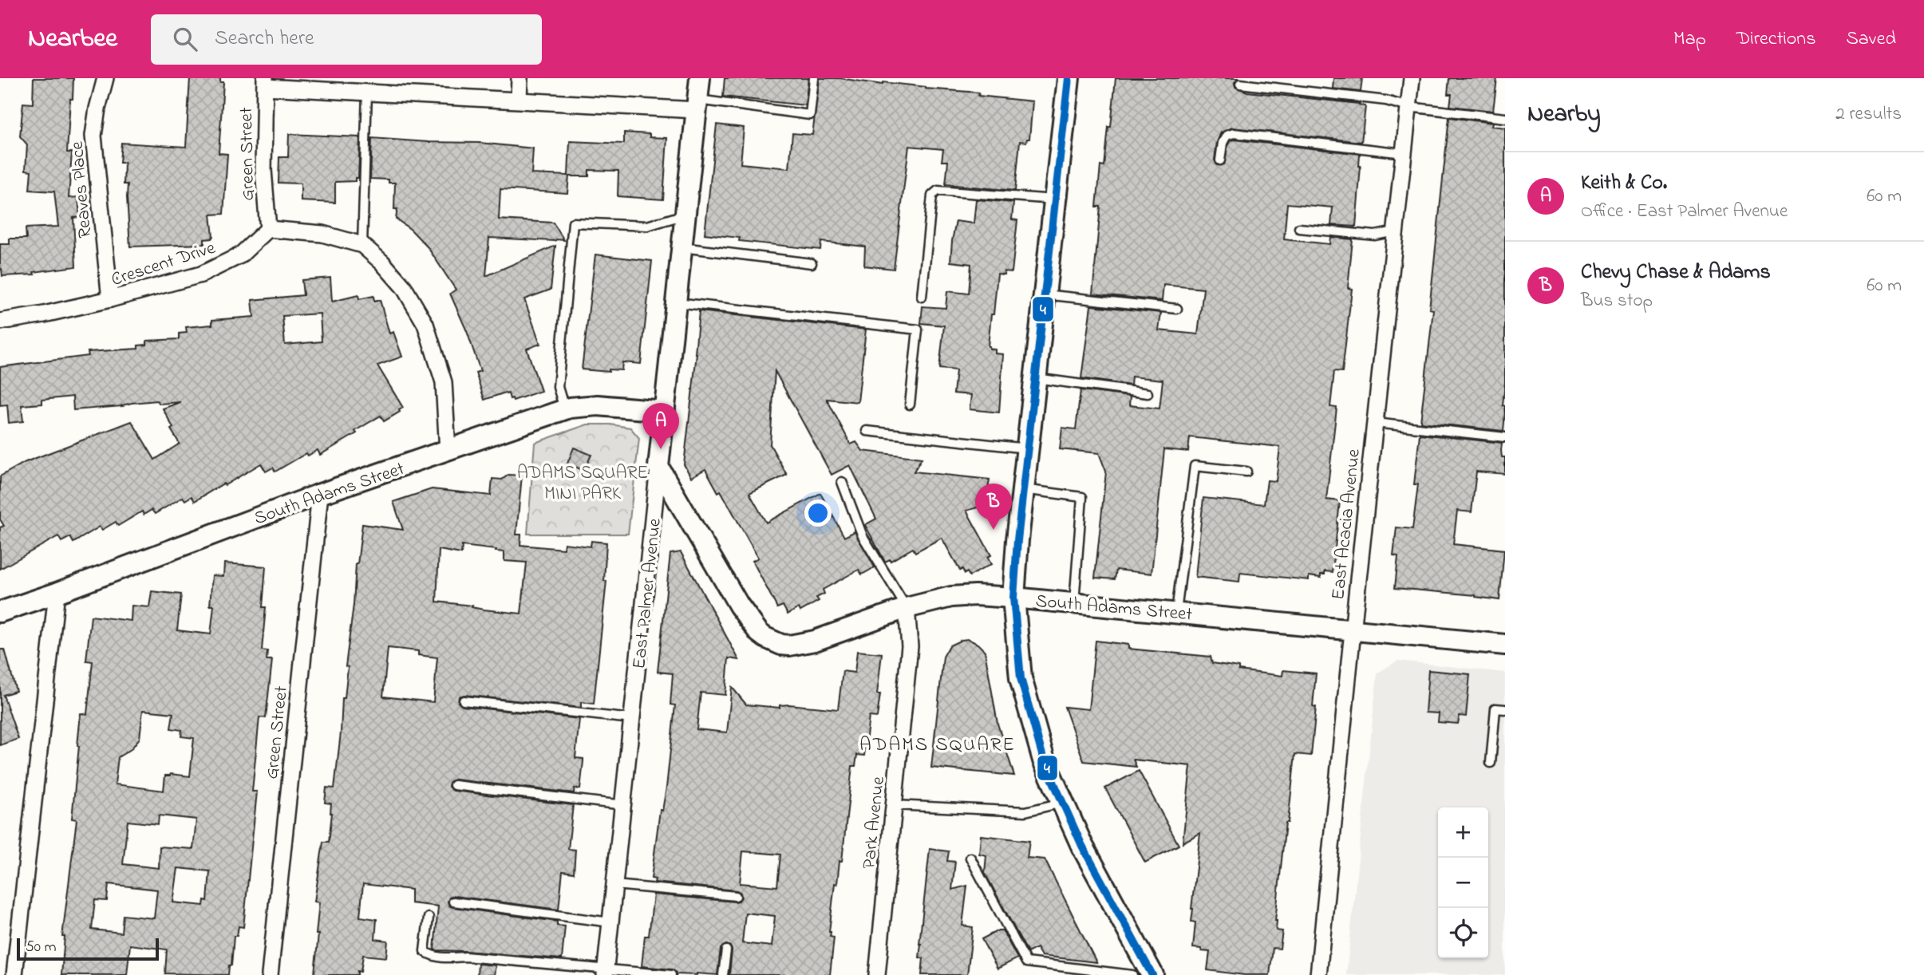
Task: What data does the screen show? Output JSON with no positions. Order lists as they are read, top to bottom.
{
  "streets": {
    "street": [
      "Green Street",
      "Reaves Place",
      "Crescent Drive",
      "South Adams Street",
      "East Acacia Avenue",
      "East Palmer Avenue",
      "Park Avenue"
    ]
  },
  "crossings": [
    ["Green Street", "Crescent Drive"],
    ["Green Street", "South Adams Street"],
    ["Reaves Place", "Crescent Drive"],
    ["South Adams Street", "East Acacia Avenue"],
    ["South Adams Street", "East Palmer Avenue"],
    ["South Adams Street", "Park Avenue"]
  ],
  "districts": ["ADAMS SQUARE"],
  "parks": ["ADAMS SQUARE MINI PARK"],
  "lines": ["transit line 4"],
  "scale_bar": "50 m",
  "page": {
    "header": "Nearbee",
    "search": "Search here",
    "nav": ["Map", "Directions", "Saved"],
    "heading": ["Nearby", "2 results"],
    "list": [
      {
        "mark": "A",
        "name": "Keith & Co.",
        "note": "Office · East Palmer Avenue",
        "value": "60 m"
      },
      {
        "mark": "B",
        "name": "Chevy Chase & Adams",
        "note": "Bus stop",
        "value": "60 m"
      }
    ],
    "pins": ["A", "B"],
    "map_buttons": ["+", "−"],
    "scale": "50 m"
  }
}
